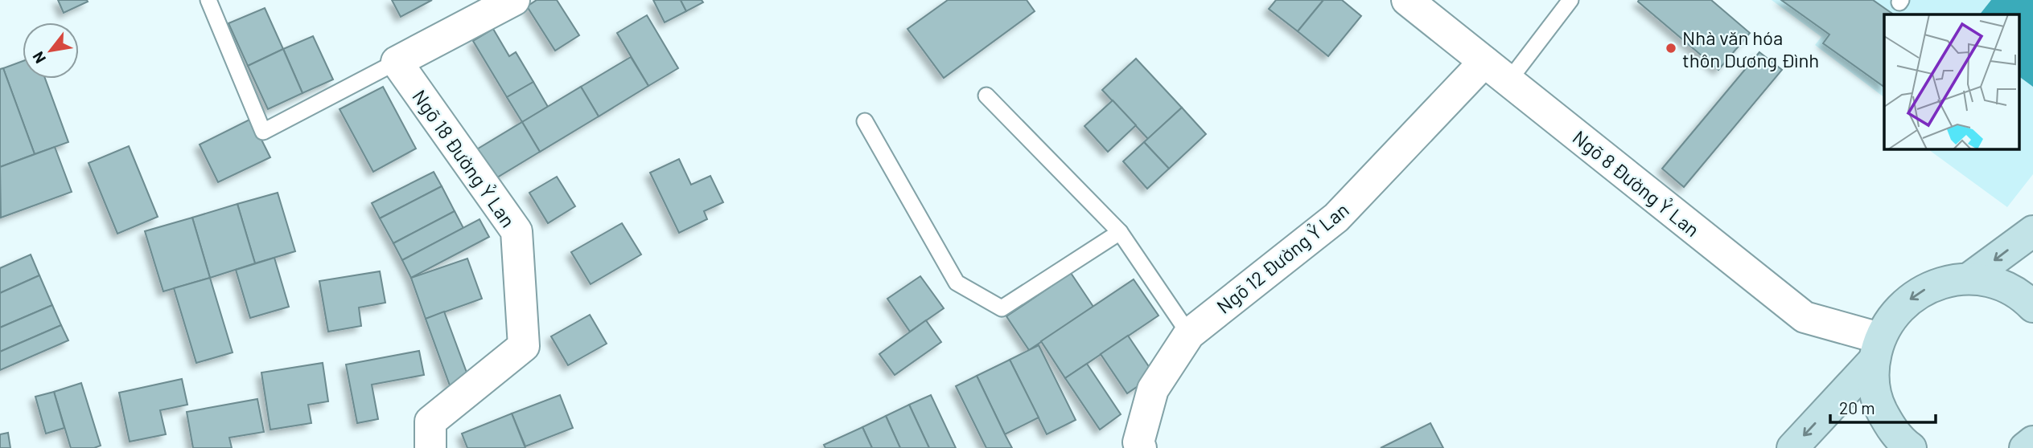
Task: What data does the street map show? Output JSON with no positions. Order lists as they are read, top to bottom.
{
  "streets": {
    "street": ["Ngõ 18 Đường Ỷ Lan", "Ngõ 8 Đường Ỷ Lan", "Ngõ 12 Đường Ỷ Lan"]
  },
  "crossings": [
    ["Ngõ 8 Đường Ỷ Lan", "Ngõ 12 Đường Ỷ Lan"]
  ],
  "places": ["Nhà văn hóa thôn Dương Đình"],
  "scale_bar": "20 m",
  "north": "bottom left"
}
